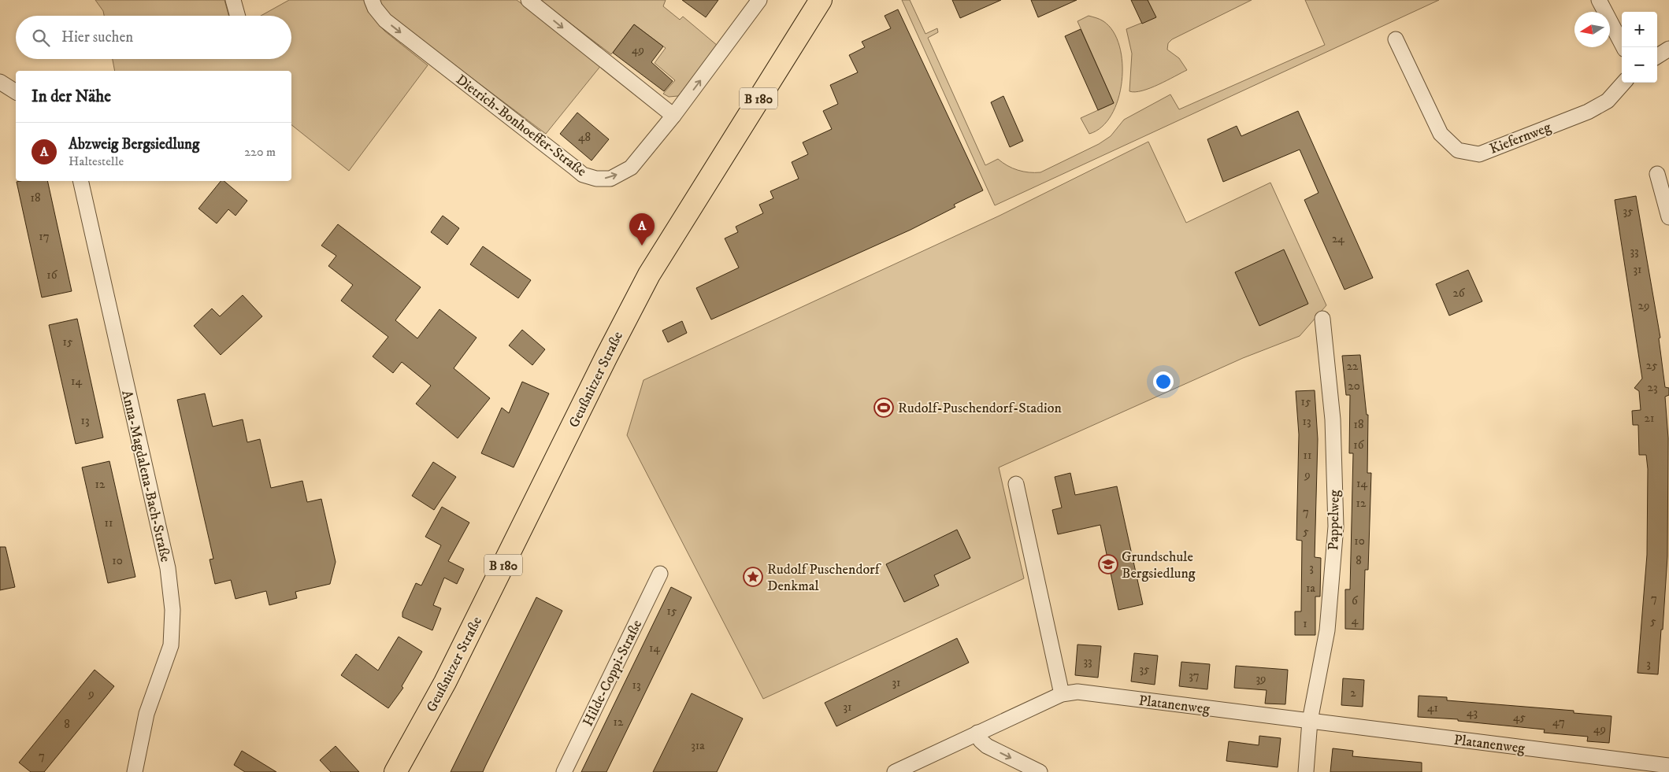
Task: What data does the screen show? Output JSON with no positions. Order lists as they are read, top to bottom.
{
  "streets": {
    "main road": ["B 180", "Geußnitzer Straße"],
    "street": [
      "Dietrich-Bonhoeffer-Straße",
      "Kiefernweg",
      "Anna-Magdalena-Bach-Straße",
      "Pappelweg",
      "Hilde-Coppi-Straße",
      "Platanenweg"
    ]
  },
  "crossings": [
    ["Pappelweg", "Platanenweg"]
  ],
  "places": {
    "sports": ["Rudolf-Puschendorf-Stadion"],
    "school or university": ["Grundschule Bergsiedlung"],
    "place": ["Rudolf Puschendorf Denkmal"]
  },
  "house_numbers": [
    "49",
    "48",
    "18",
    "35",
    "17",
    "24",
    "33",
    "31",
    "16",
    "26",
    "29",
    "15",
    "25",
    "22",
    "14",
    "20",
    "23",
    "15",
    "21",
    "13",
    "13",
    "18",
    "16",
    "11",
    "9",
    "14",
    "12",
    "12",
    "7",
    "11",
    "5",
    "10",
    "10",
    "8",
    "3",
    "1a",
    "7",
    "6",
    "15",
    "4",
    "5",
    "1",
    "14",
    "33",
    "3",
    "35",
    "37",
    "39",
    "31",
    "13",
    "2",
    "9",
    "31",
    "41",
    "43",
    "45",
    "12",
    "47",
    "8",
    "49",
    "31a",
    "7"
  ],
  "north": "left",
  "page": {
    "map_buttons": ["+", "−"],
    "search": "Hier suchen",
    "heading": "In der Nähe",
    "list": [
      {
        "mark": "A",
        "name": "Abzweig Bergsiedlung",
        "note": "Haltestelle",
        "value": "220 m"
      }
    ],
    "pins": "A"
  }
}
